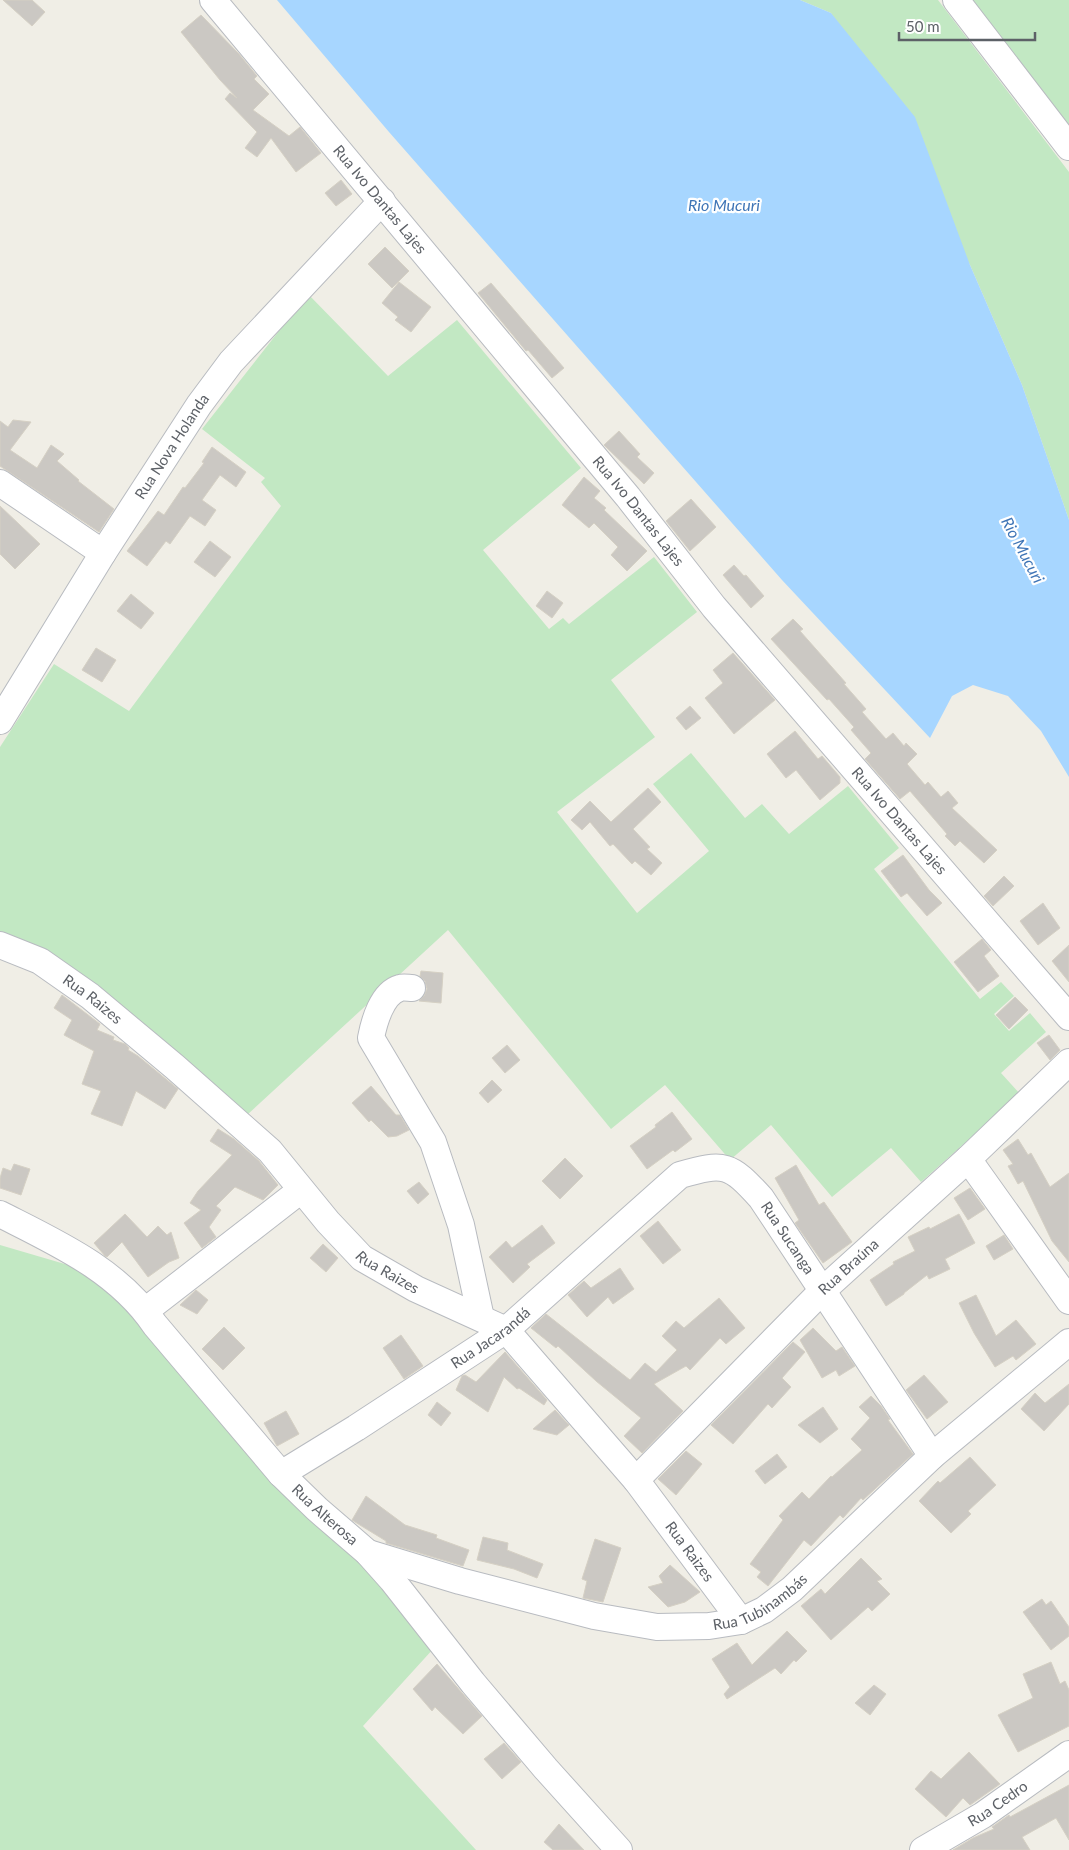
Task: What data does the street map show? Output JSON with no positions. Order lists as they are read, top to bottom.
{
  "streets": {
    "street": [
      "Rua Ivo Dantas Lajes",
      "Rua Nova Holanda",
      "Rua Raizes",
      "Rua Sucanga",
      "Rua Braúna",
      "Rua Jacarandá",
      "Rua Alterosa",
      "Rua Tubinambás",
      "Rua Cedro"
    ]
  },
  "crossings": [
    ["Rua Ivo Dantas Lajes", "Rua Nova Holanda"],
    ["Rua Raizes", "Rua Braúna"],
    ["Rua Raizes", "Rua Jacarandá"],
    ["Rua Raizes", "Rua Tubinambás"],
    ["Rua Sucanga", "Rua Braúna"],
    ["Rua Sucanga", "Rua Jacarandá"],
    ["Rua Sucanga", "Rua Tubinambás"],
    ["Rua Jacarandá", "Rua Alterosa"],
    ["Rua Alterosa", "Rua Tubinambás"]
  ],
  "water": ["Rio Mucuri"],
  "scale_bar": "50 m"
}
